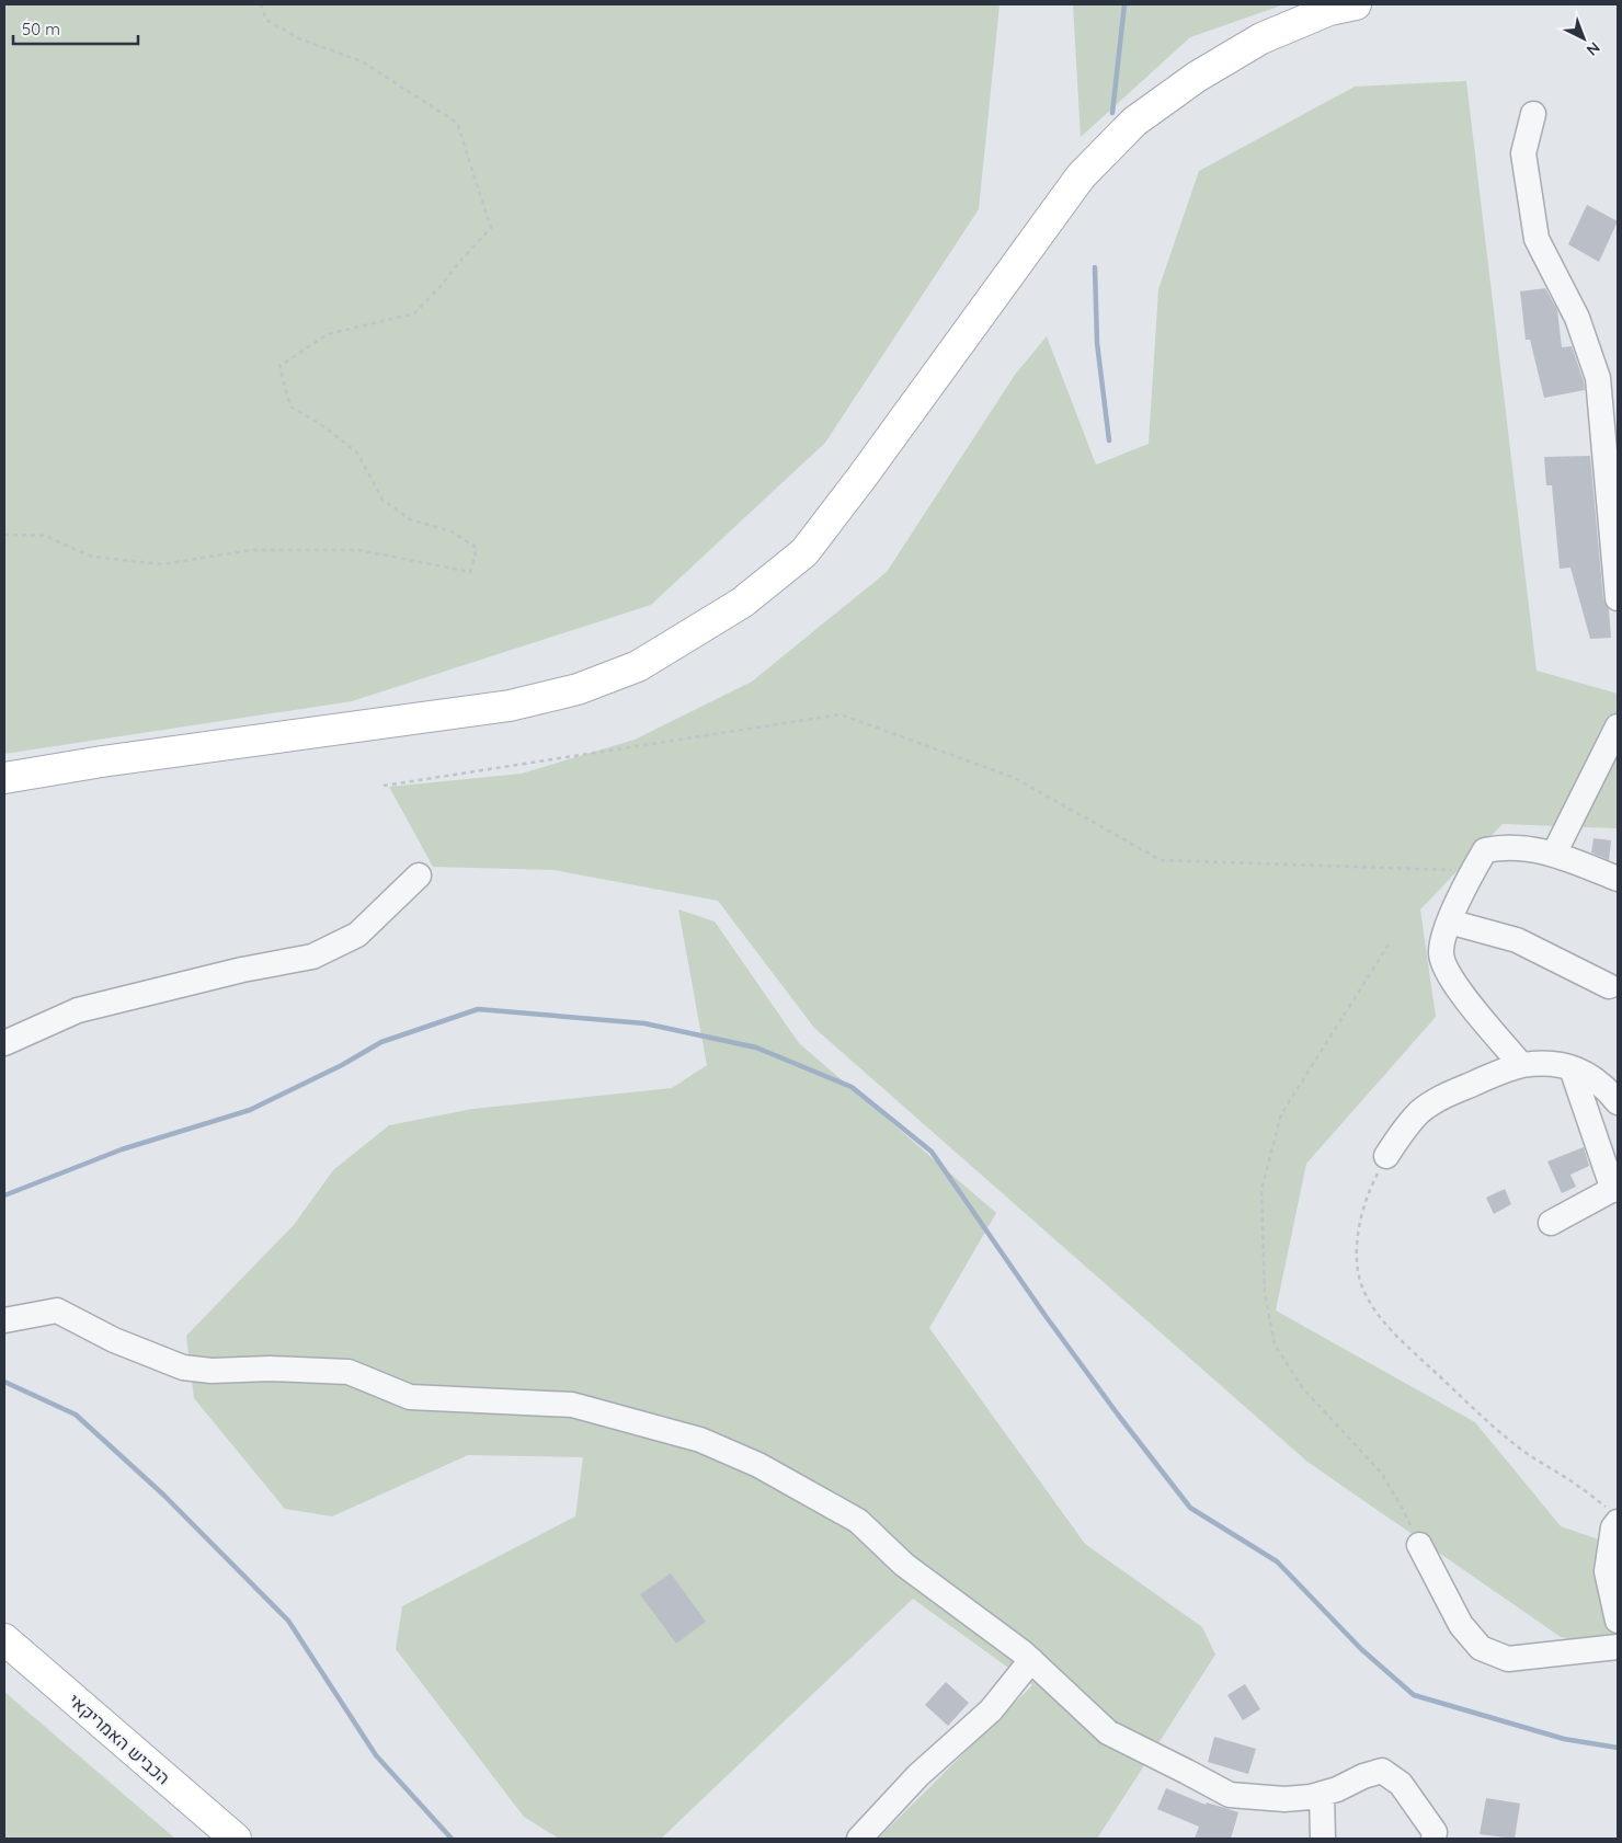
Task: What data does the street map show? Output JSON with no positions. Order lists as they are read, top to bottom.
{
  "streets": {
    "main road": ["הכביש האמריקאי"]
  },
  "scale_bar": "50 m",
  "north": "bottom right"
}
